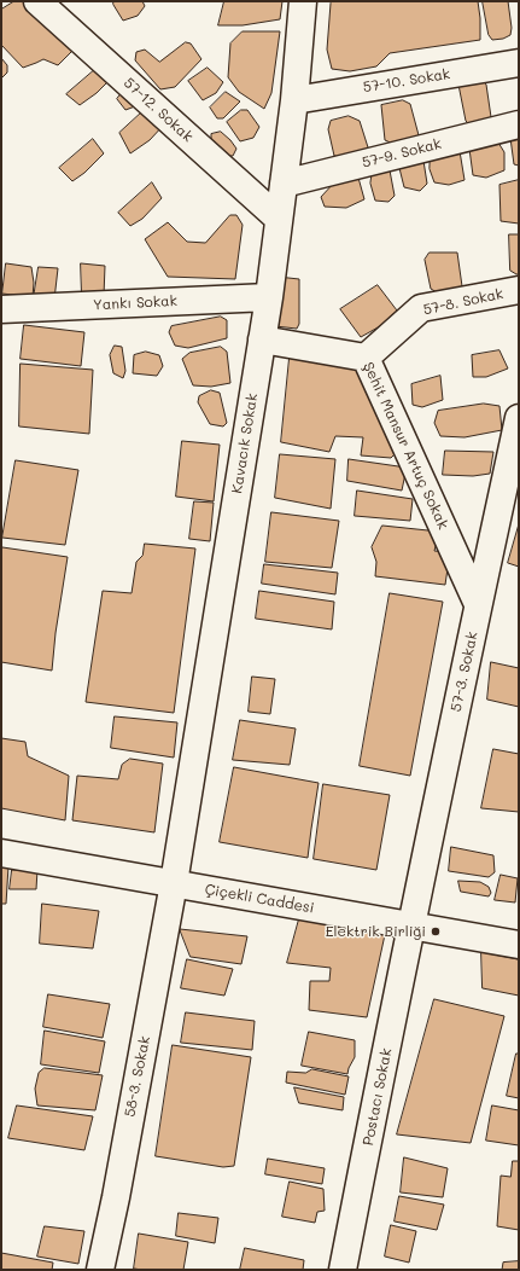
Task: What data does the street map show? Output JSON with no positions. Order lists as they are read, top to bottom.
{
  "streets": {
    "street": [
      "57-10. Sokak",
      "57-12. Sokak",
      "57-9. Sokak",
      "57-8. Sokak",
      "Yankı Sokak",
      "Kavacık Sokak",
      "Şehit Mansur Artuç Sokak",
      "57-3. Sokak",
      "Çiçekli Caddesi",
      "58-3. Sokak",
      "Postacı Sokak"
    ]
  },
  "crossings": [
    ["57-10. Sokak", "Kavacık Sokak"],
    ["57-12. Sokak", "Kavacık Sokak"],
    ["57-9. Sokak", "Kavacık Sokak"],
    ["57-8. Sokak", "Şehit Mansur Artuç Sokak"],
    ["Yankı Sokak", "Kavacık Sokak"],
    ["Kavacık Sokak", "Şehit Mansur Artuç Sokak"],
    ["Kavacık Sokak", "Çiçekli Caddesi"],
    ["Kavacık Sokak", "58-3. Sokak"],
    ["Şehit Mansur Artuç Sokak", "57-3. Sokak"],
    ["57-3. Sokak", "Çiçekli Caddesi"],
    ["57-3. Sokak", "Postacı Sokak"],
    ["Çiçekli Caddesi", "58-3. Sokak"],
    ["Çiçekli Caddesi", "Postacı Sokak"]
  ],
  "places": ["Elektrik Birliği"]
}
